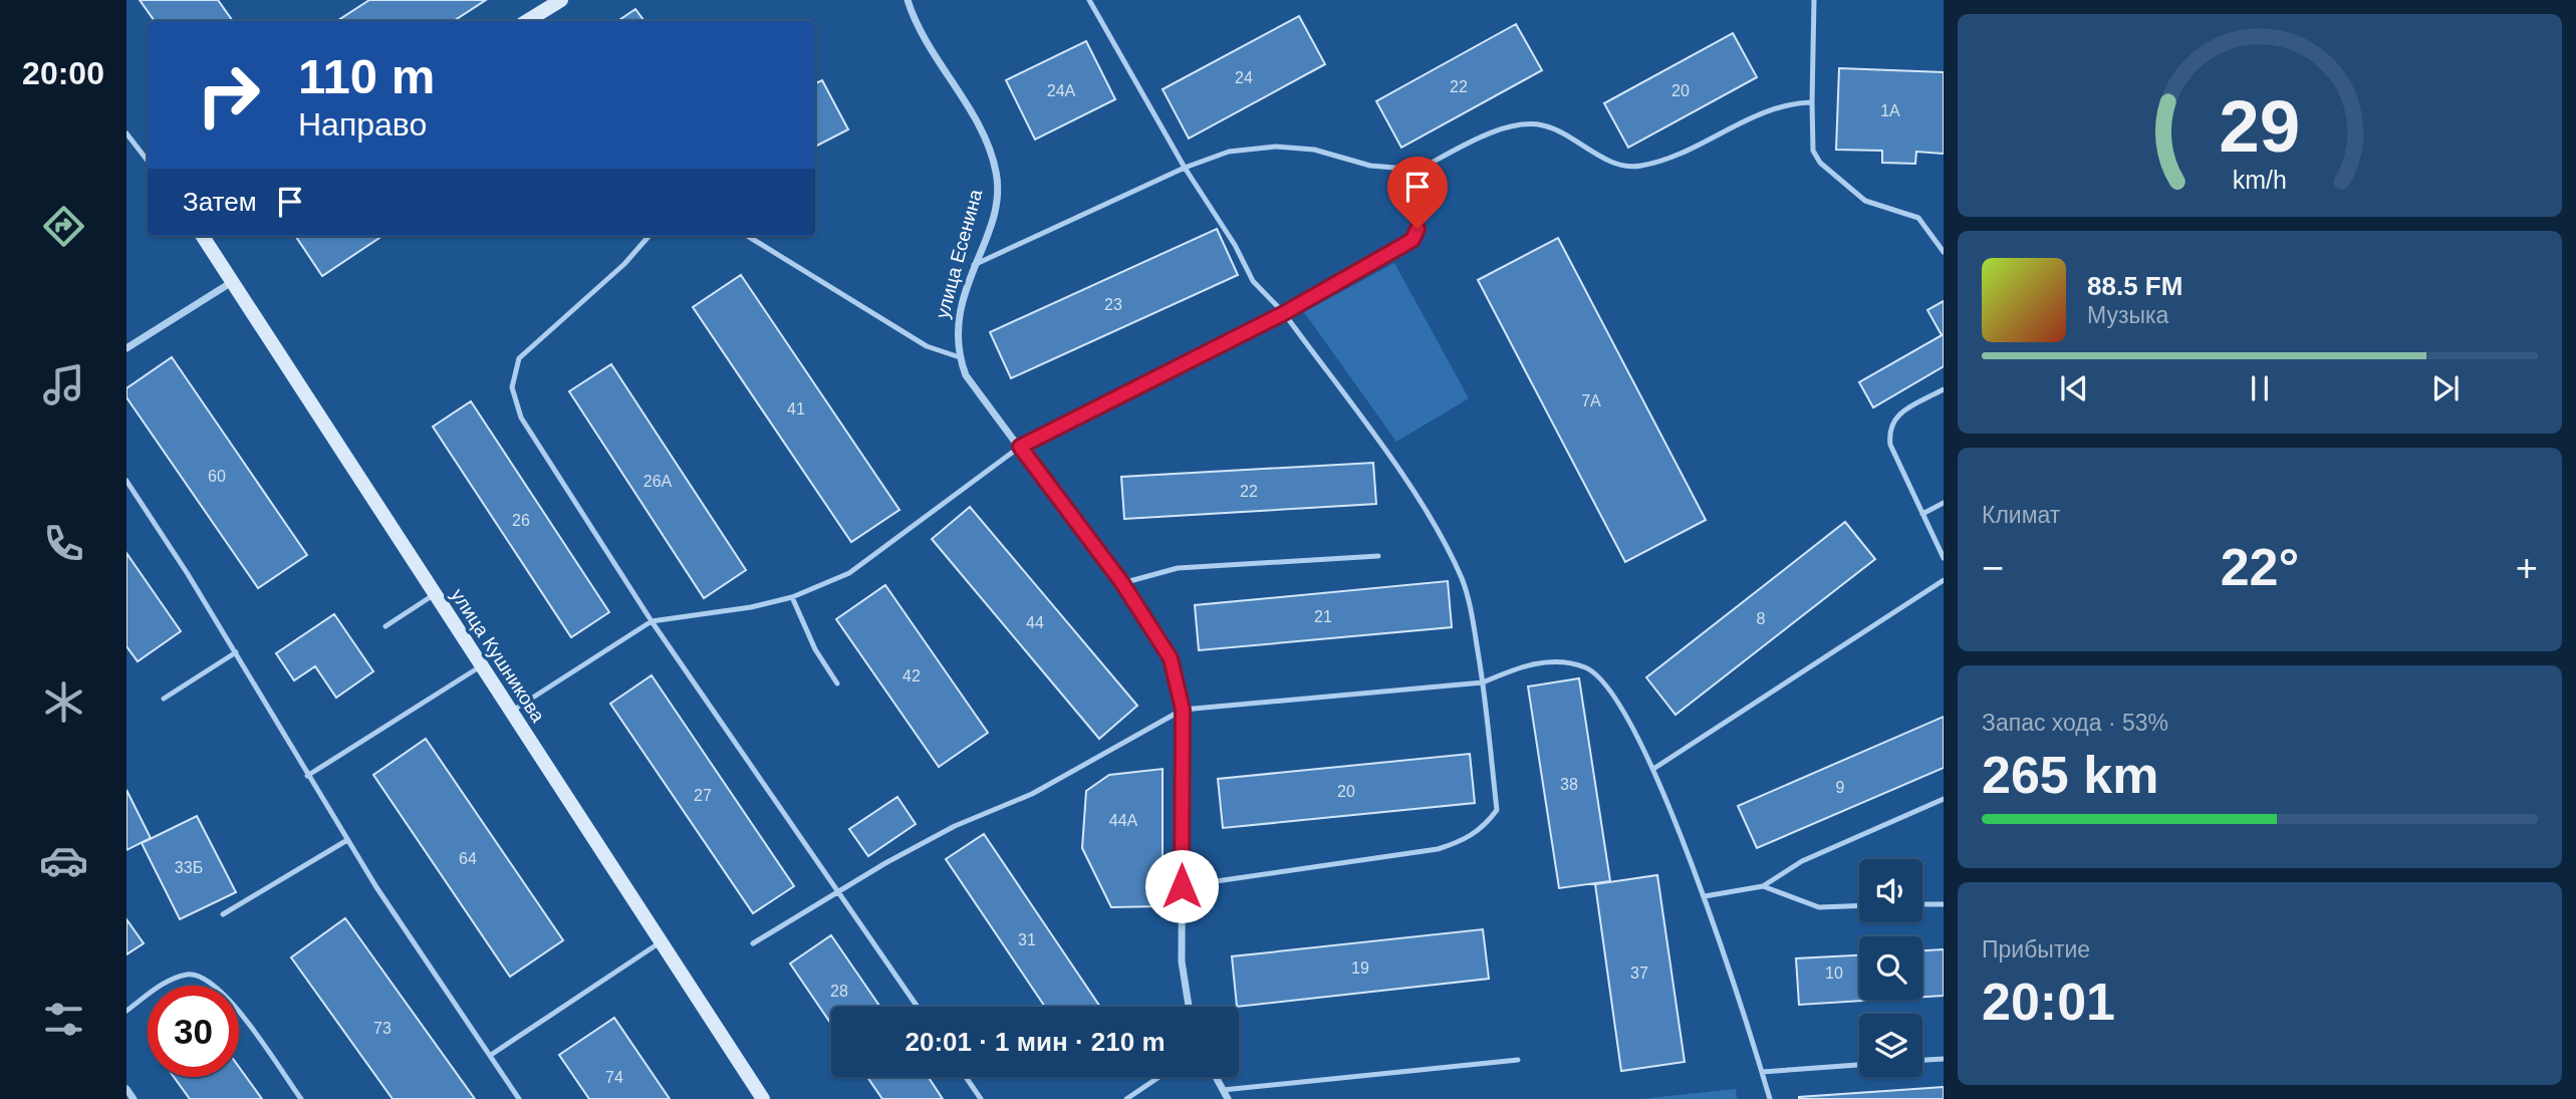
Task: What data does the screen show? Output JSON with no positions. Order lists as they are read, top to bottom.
{
  "streets": {
    "street": ["улица Есенина", "улица Кушникова"]
  },
  "house_numbers": [
    "24",
    "22",
    "24А",
    "20",
    "1А",
    "23",
    "7А",
    "41",
    "60",
    "26А",
    "22",
    "26",
    "21",
    "8",
    "44",
    "42",
    "38",
    "9",
    "20",
    "27",
    "44А",
    "64",
    "33Б",
    "31",
    "19",
    "37",
    "10",
    "28",
    "73",
    "74"
  ],
  "page": {
    "tabs": "20:00",
    "turn": ["110 m", "Направо"],
    "then": "Затем",
    "song": ["88.5 FM", "Музыка"],
    "tile": [
      "Климат",
      ["Запас хода · 53%", "265 km"],
      ["Прибытие", "20:01"]
    ],
    "heat": ["−", "22°", "+"],
    "limit": "30",
    "trip": "20:01 · 1 мин · 210 m",
    "gauge": ["29", "km/h"]
  }
}
